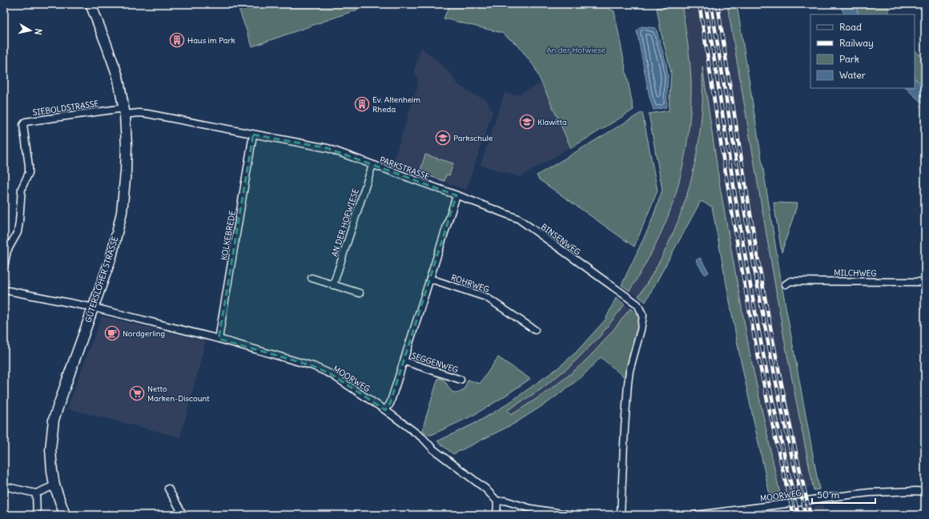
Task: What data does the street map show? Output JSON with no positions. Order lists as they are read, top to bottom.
{
  "streets": {
    "main road": ["GÜTERSLOHER STRASSE"],
    "street": [
      "SIEBOLDSTRASSE",
      "PARKSTRASSE",
      "AN DER HOFWIESE",
      "KOLKEBREDE",
      "BINSENWEG",
      "MILCHWEG",
      "ROHRWEG",
      "SEGGENWEG",
      "MOORWEG"
    ]
  },
  "crossings": [
    ["SIEBOLDSTRASSE", "PARKSTRASSE"],
    ["SIEBOLDSTRASSE", "GÜTERSLOHER STRASSE"],
    ["PARKSTRASSE", "AN DER HOFWIESE"],
    ["PARKSTRASSE", "KOLKEBREDE"],
    ["PARKSTRASSE", "BINSENWEG"],
    ["PARKSTRASSE", "GÜTERSLOHER STRASSE"],
    ["KOLKEBREDE", "MOORWEG"],
    ["GÜTERSLOHER STRASSE", "MOORWEG"]
  ],
  "parks": ["An der Hofwiese"],
  "places": {
    "building": ["Haus im Park", "Ev. Altenheim Rheda"],
    "school or university": ["Klawitta", "Parkschule"],
    "cafe": ["Nordgerling"],
    "supermarket": ["Netto Marken-Discount"]
  },
  "legend": [
    "Road",
    "Railway",
    "Park",
    "Water"
  ],
  "scale_bar": "50 m",
  "north": "right"
}
